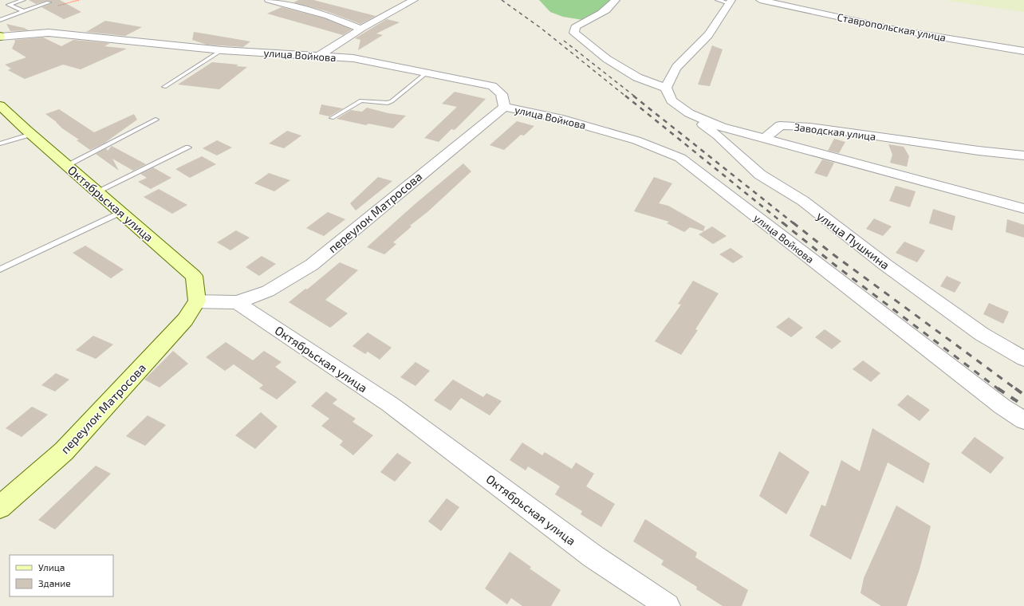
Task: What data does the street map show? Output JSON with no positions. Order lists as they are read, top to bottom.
{
  "streets": {
    "main road": ["Октябрьская улица", "переулок Матросова"],
    "street": [
      "Ставропольская улица",
      "улица Войкова",
      "Заводская улица",
      "улица Пушкина"
    ]
  },
  "crossings": [
    ["улица Войкова", "переулок Матросова"],
    ["Октябрьская улица", "переулок Матросова"]
  ],
  "legend": ["Улица", "Здание"]
}
